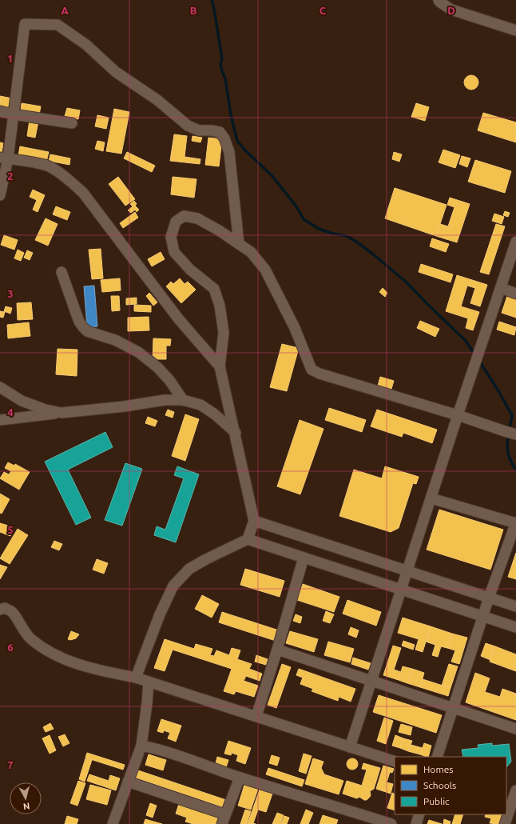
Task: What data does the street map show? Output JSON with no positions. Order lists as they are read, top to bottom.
{
  "legend": ["Homes", "Schools", "Public"],
  "north": "bottom",
  "grid": {
    "columns": [
      "A",
      "B",
      "C",
      "D"
    ],
    "rows": [
      "1",
      "2",
      "3",
      "4",
      "5",
      "6",
      "7"
    ]
  }
}
